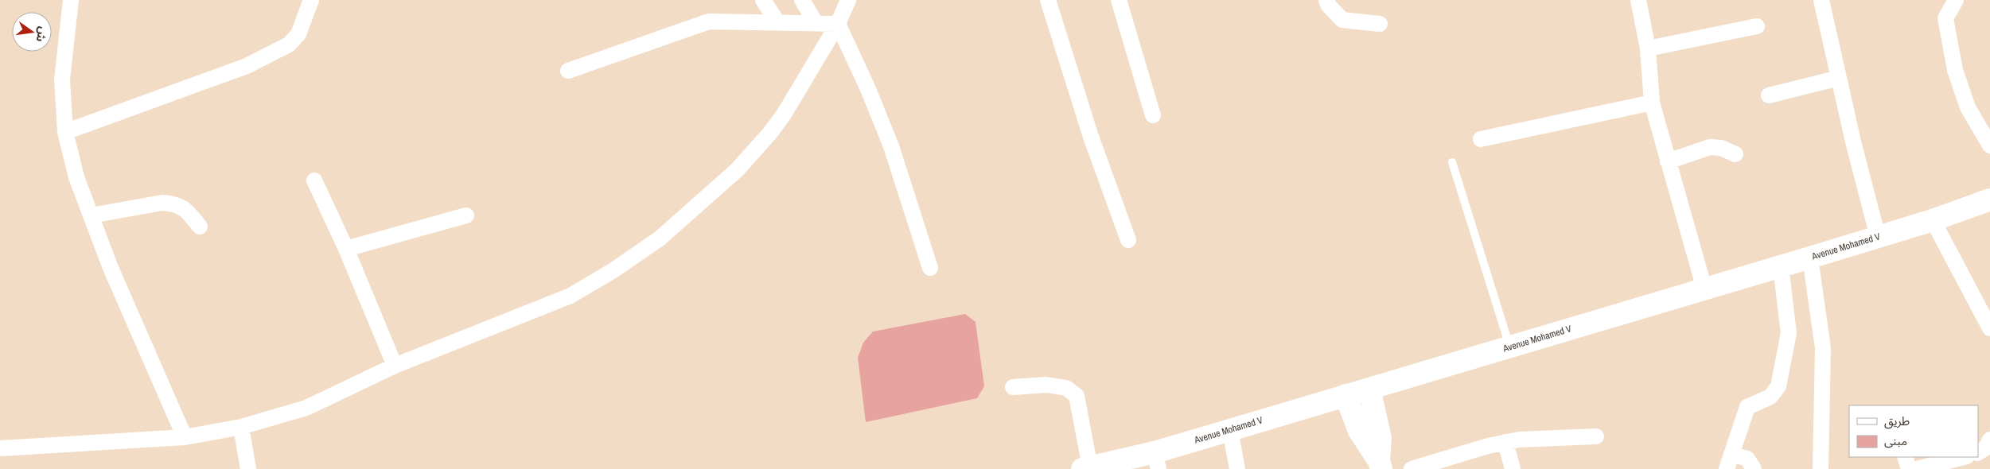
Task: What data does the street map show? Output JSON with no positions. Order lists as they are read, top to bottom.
{
  "streets": {
    "main road": ["Avenue Mohamed V"]
  },
  "legend": ["طريق", "مبنى"],
  "north": "right"
}
